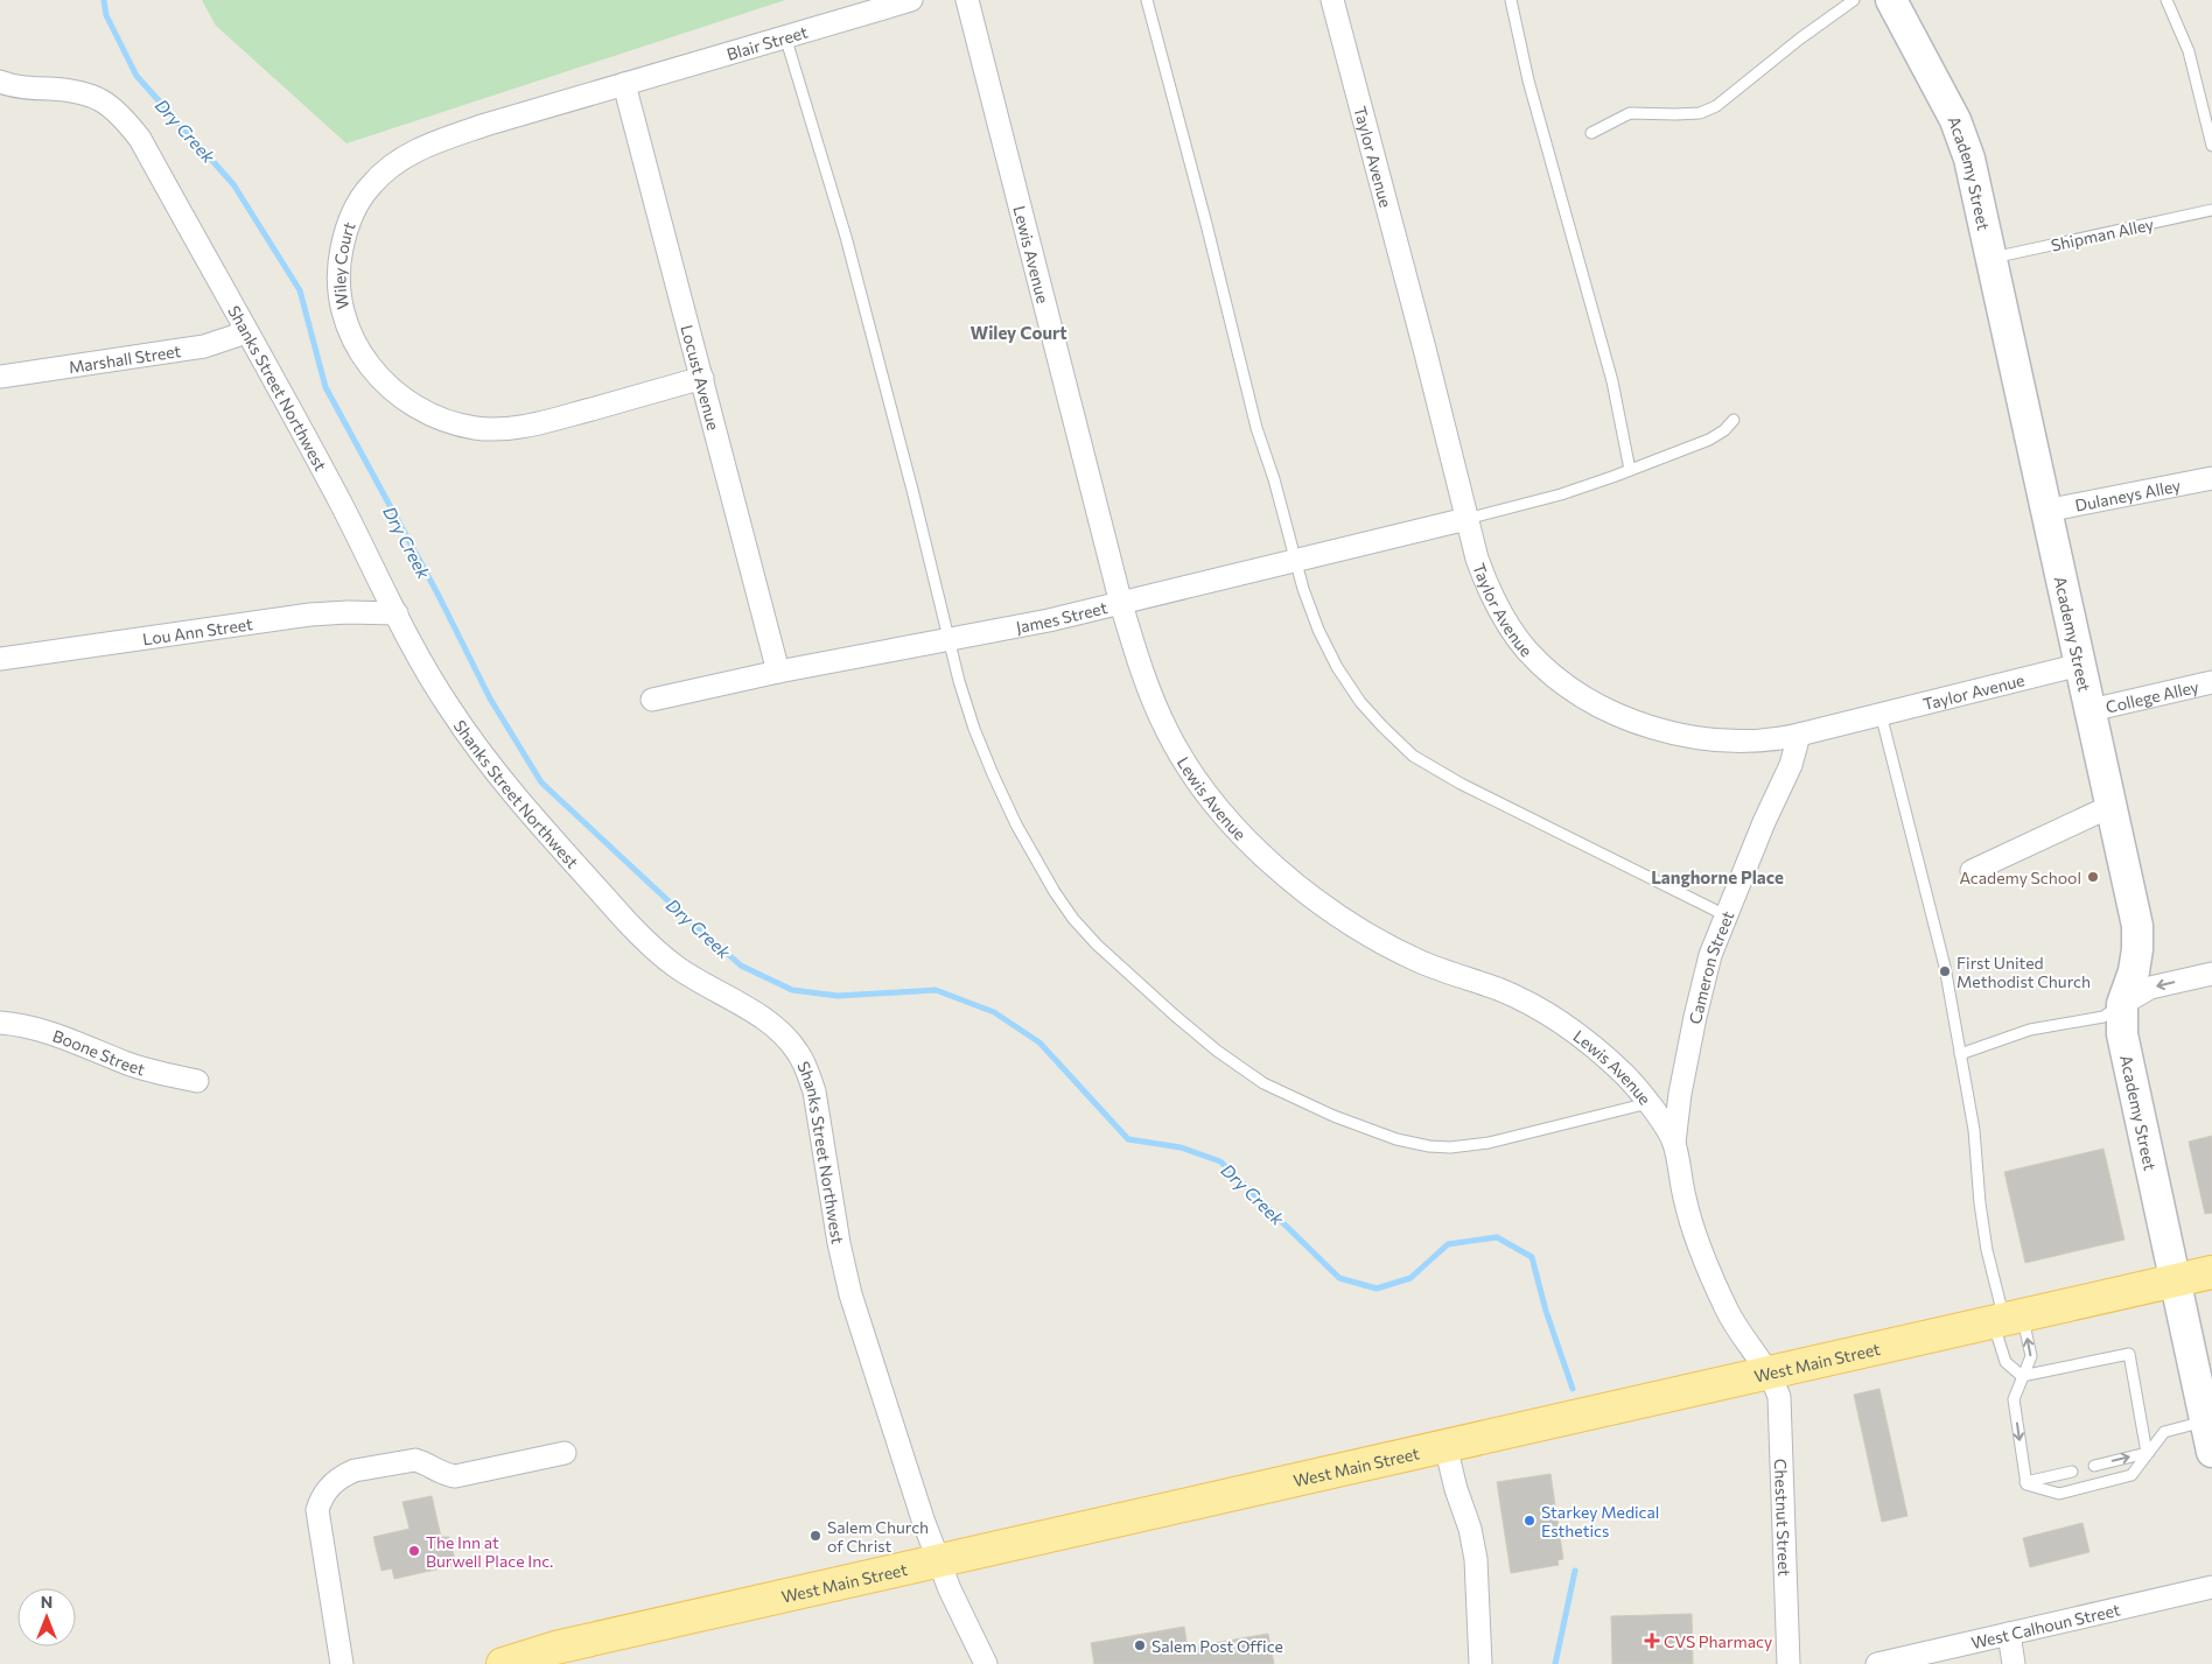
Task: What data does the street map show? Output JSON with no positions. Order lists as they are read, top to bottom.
{
  "streets": {
    "main road": ["West Main Street"],
    "street": [
      "Blair Street",
      "Taylor Avenue",
      "Academy Street",
      "Lewis Avenue",
      "Wiley Court",
      "Marshall Street",
      "Locust Avenue",
      "Shanks Street Northwest",
      "Dulaneys Alley",
      "James Street",
      "Lou Ann Street",
      "College Alley",
      "Cameron Street",
      "Boone Street",
      "Chestnut Street",
      "West Calhoun Street"
    ],
    "lane": ["Shipman Alley"]
  },
  "crossings": [
    ["Blair Street", "Wiley Court"],
    ["Blair Street", "Locust Avenue"],
    ["Taylor Avenue", "Academy Street"],
    ["Taylor Avenue", "James Street"],
    ["Taylor Avenue", "Cameron Street"],
    ["Academy Street", "Shipman Alley"],
    ["Academy Street", "Dulaneys Alley"],
    ["Academy Street", "College Alley"],
    ["Academy Street", "West Main Street"],
    ["Lewis Avenue", "James Street"],
    ["Lewis Avenue", "Cameron Street"],
    ["Lewis Avenue", "West Main Street"],
    ["Lewis Avenue", "Chestnut Street"],
    ["Wiley Court", "Locust Avenue"],
    ["Marshall Street", "Shanks Street Northwest"],
    ["Locust Avenue", "James Street"],
    ["Shanks Street Northwest", "Lou Ann Street"],
    ["Shanks Street Northwest", "West Main Street"],
    ["West Main Street", "Chestnut Street"]
  ],
  "districts": ["Wiley Court", "Langhorne Place"],
  "water": ["Dry Creek"],
  "places": {
    "other": [
      "Academy School",
      "First United Methodist Church",
      "Starkey Medical Esthetics",
      "Salem Church of Christ",
      "The Inn at Burwell Place Inc.",
      "Salem Post Office"
    ],
    "health": ["CVS Pharmacy"]
  },
  "north": "top"
}
